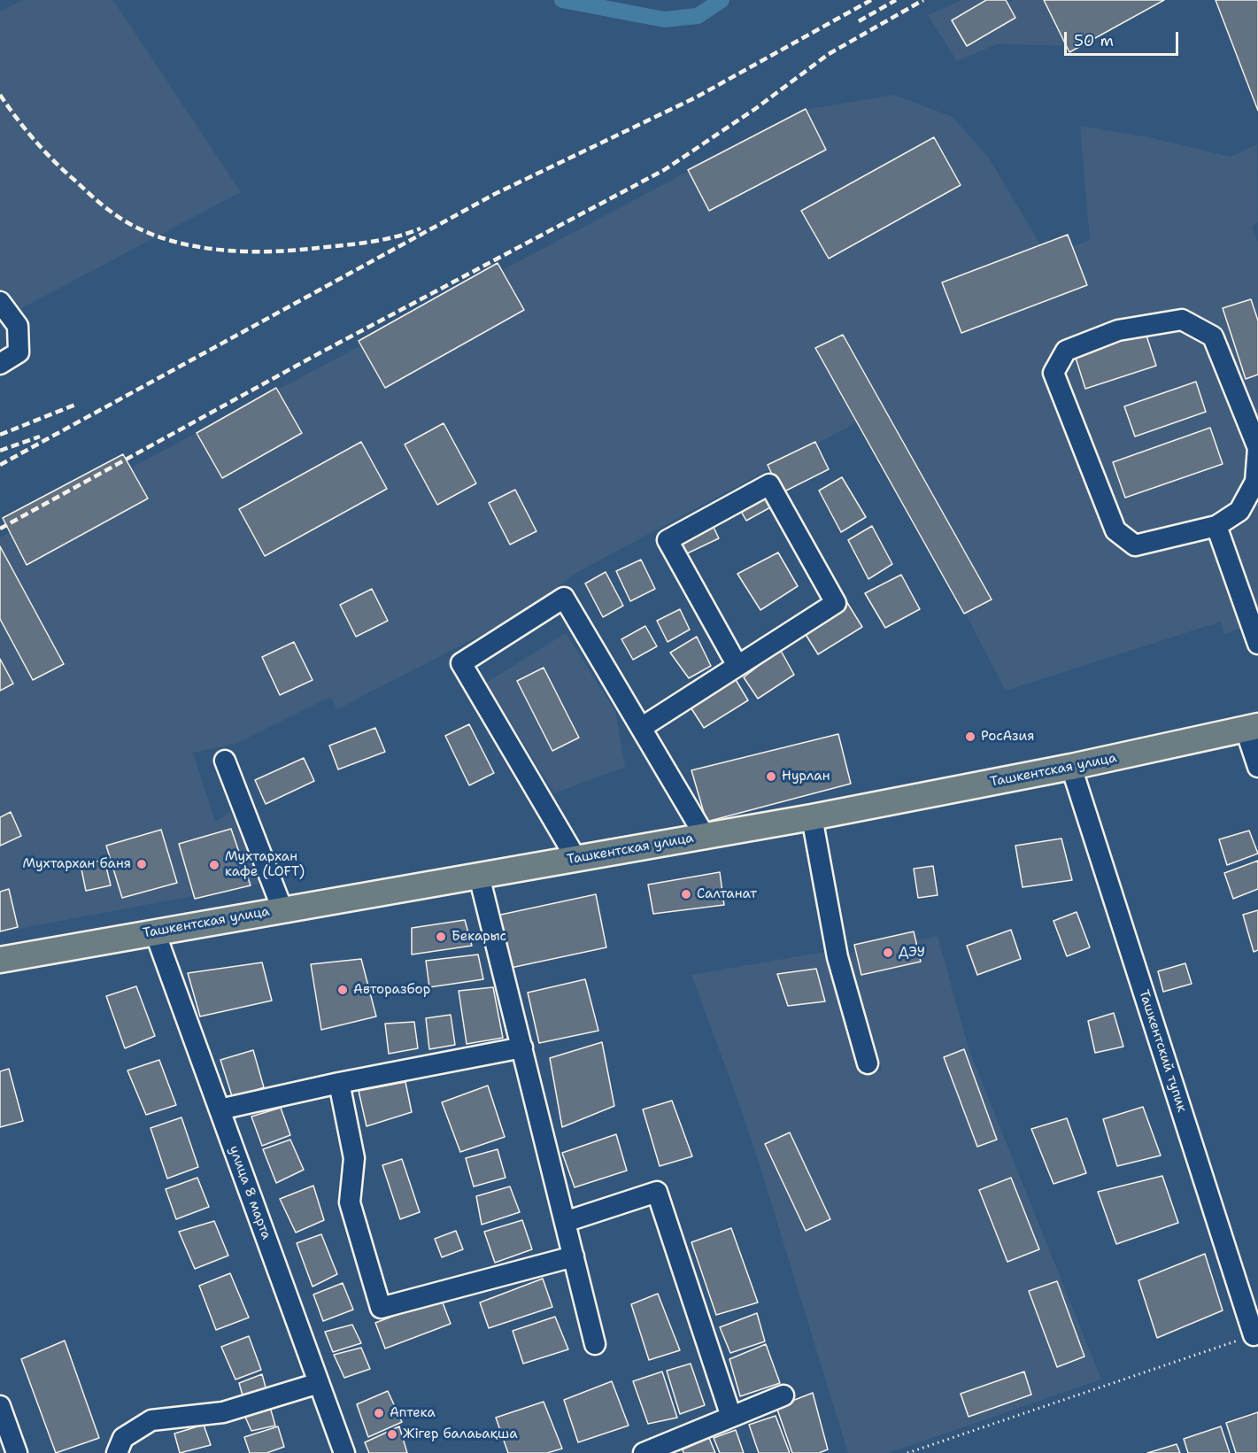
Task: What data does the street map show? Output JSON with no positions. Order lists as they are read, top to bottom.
{
  "streets": {
    "main road": ["Ташкентская улица"],
    "street": ["Ташкентский тупик", "улица 8 марта"]
  },
  "crossings": [
    ["Ташкентская улица", "Ташкентский тупик"],
    ["Ташкентская улица", "улица 8 марта"]
  ],
  "places": [
    "РосАзия",
    "Нурлан",
    "Мухтархан баня",
    "Мухтархан кафе (LOFT)",
    "Салтанат",
    "Бекарыс",
    "ДЭУ",
    "Авторазбор",
    "Аптека",
    "Жігер балаьақша"
  ],
  "scale_bar": "50 m"
}
